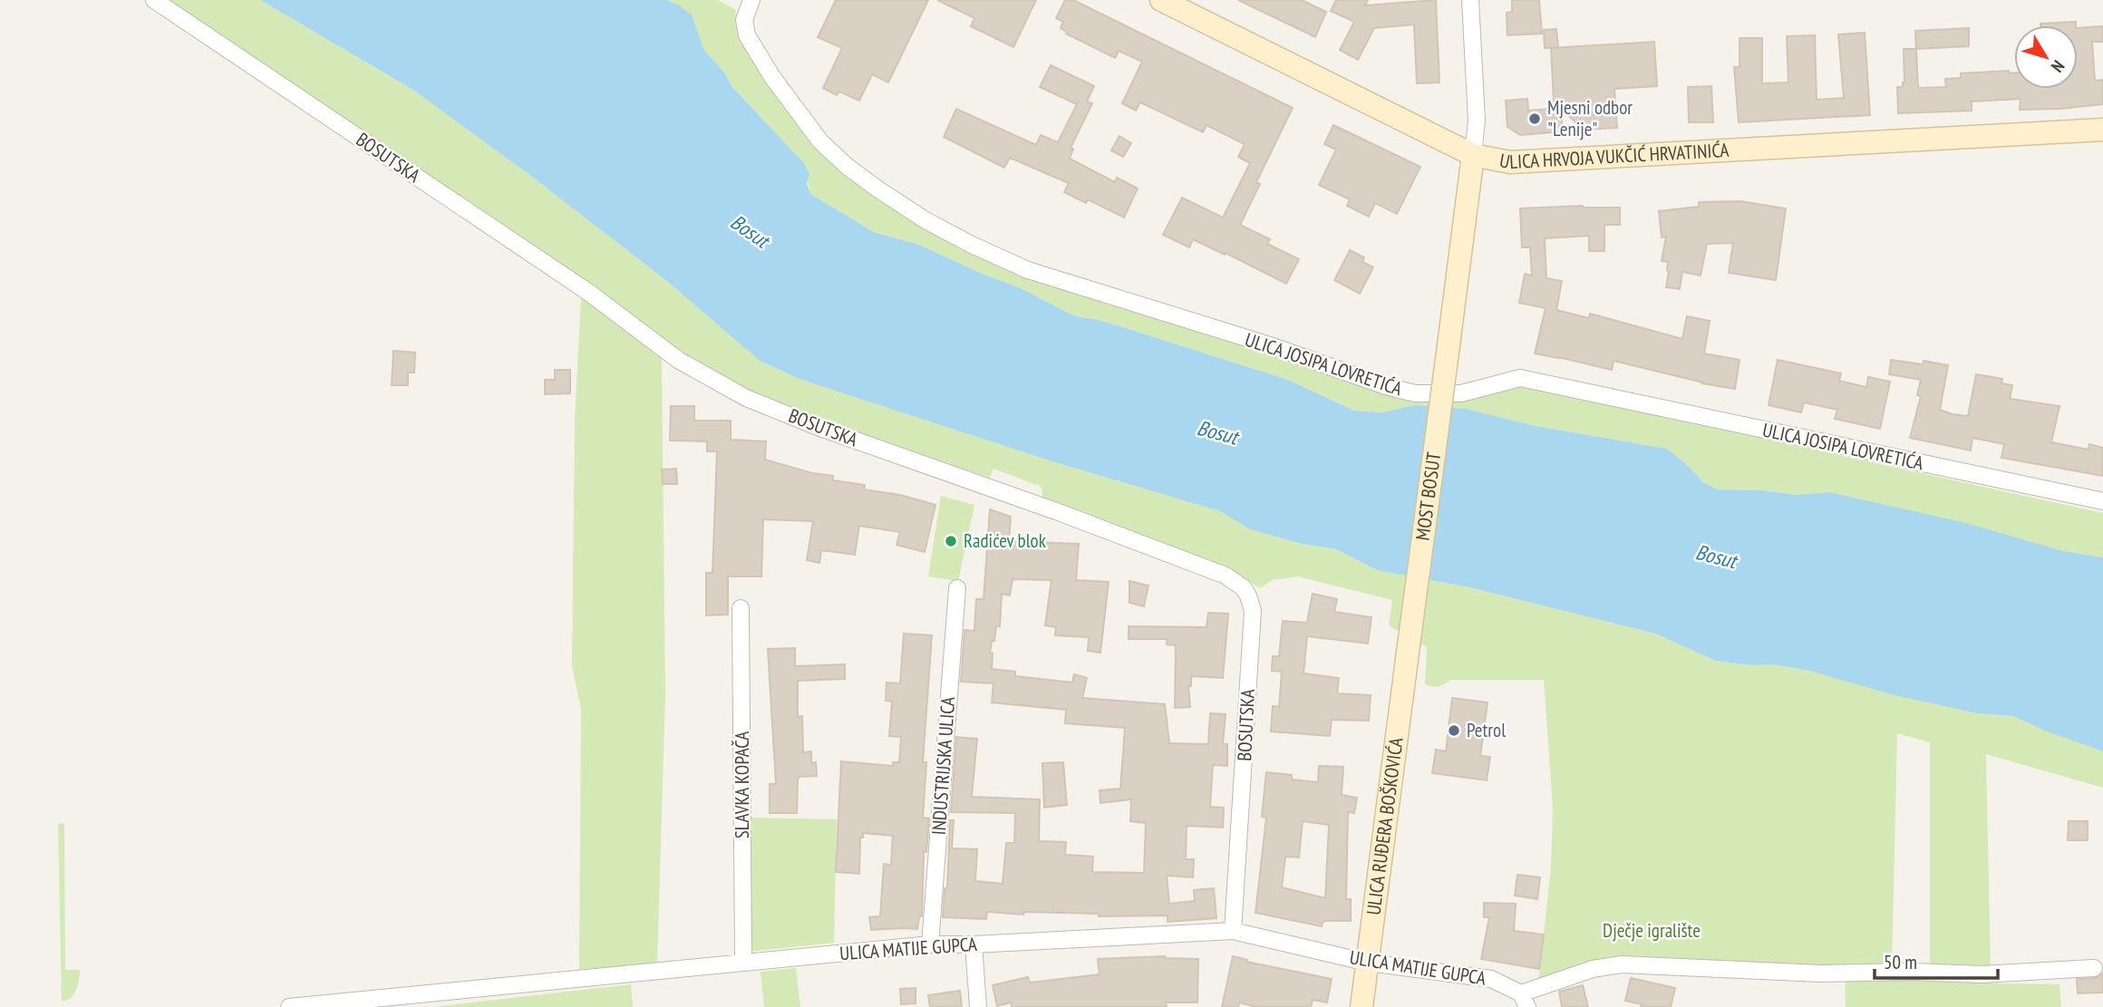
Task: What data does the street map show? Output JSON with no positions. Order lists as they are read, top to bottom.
{
  "streets": {
    "main road": ["ULICA HRVOJA VUKČIĆ HRVATINIĆA", "MOST BOSUT", "ULICA RUĐERA BOŠKOVIĆA"],
    "street": [
      "BOSUTSKA",
      "ULICA JOSIPA LOVRETIĆA",
      "INDUSTRIJSKA ULICA",
      "SLAVKA KOPAČA",
      "ULICA MATIJE GUPCA"
    ]
  },
  "crossings": [
    ["ULICA HRVOJA VUKČIĆ HRVATINIĆA", "MOST BOSUT"],
    ["BOSUTSKA", "ULICA MATIJE GUPCA"],
    ["MOST BOSUT", "ULICA RUĐERA BOŠKOVIĆA"],
    ["INDUSTRIJSKA ULICA", "ULICA MATIJE GUPCA"],
    ["SLAVKA KOPAČA", "ULICA MATIJE GUPCA"],
    ["ULICA RUĐERA BOŠKOVIĆA", "ULICA MATIJE GUPCA"]
  ],
  "water": ["Bosut"],
  "parks": ["Dječje igralište"],
  "places": ["Mjesni odbor \"Lenije\"", "Radićev blok", "Petrol"],
  "scale_bar": "50 m",
  "north": "bottom right"
}
